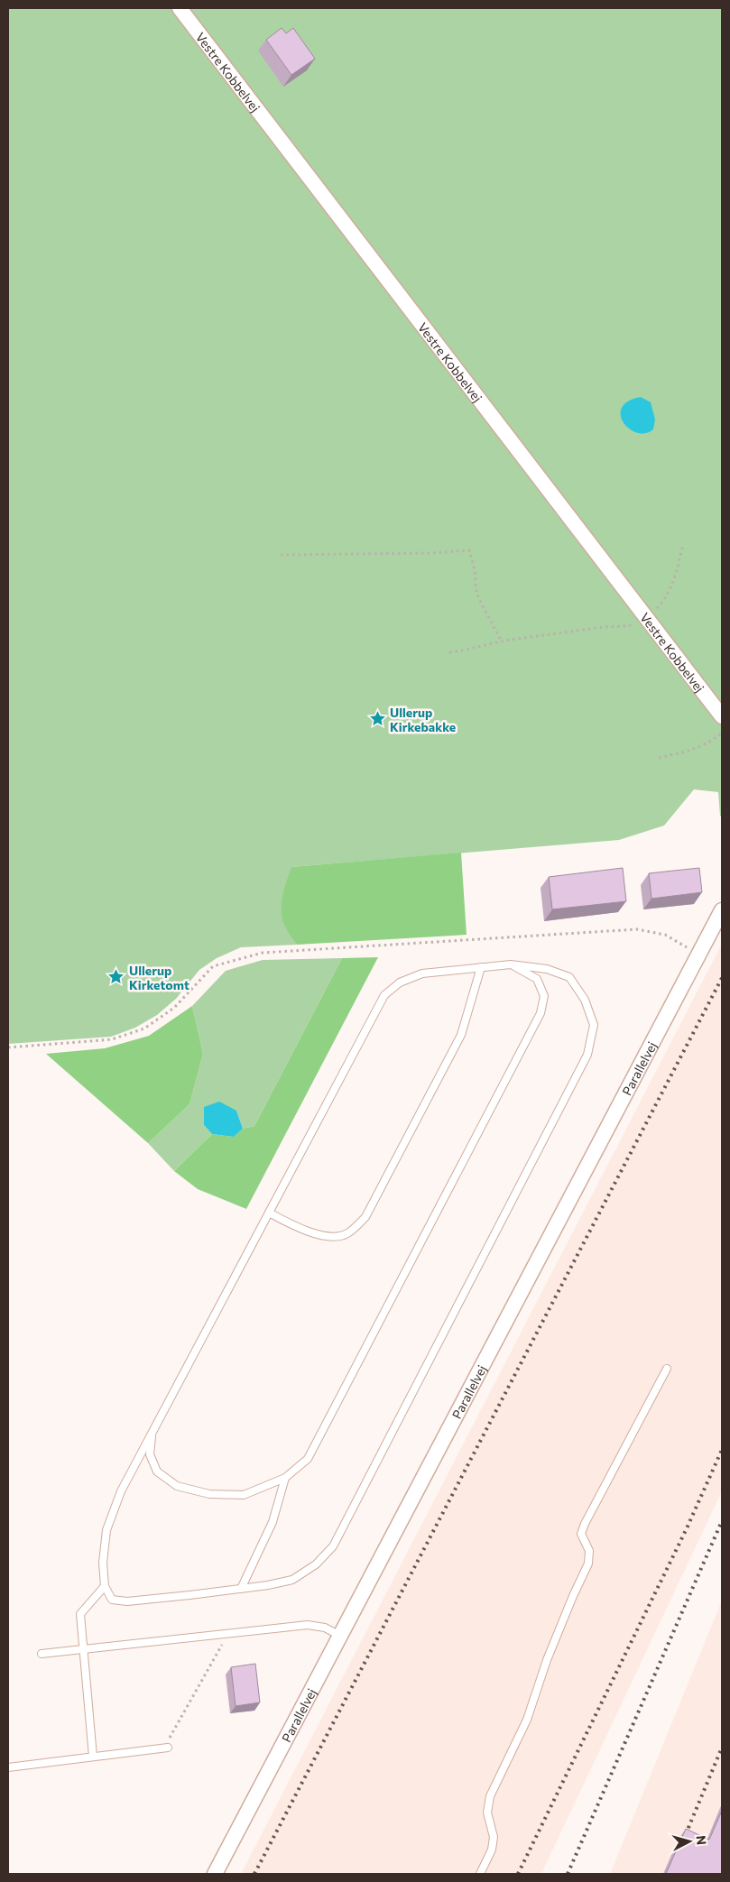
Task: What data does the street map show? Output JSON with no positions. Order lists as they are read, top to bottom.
{
  "streets": {
    "street": ["Vestre Kobbelvej", "Parallelvej"]
  },
  "places": {
    "place": ["Ullerup Kirkebakke", "Ullerup Kirketomt"]
  },
  "north": "right"
}
